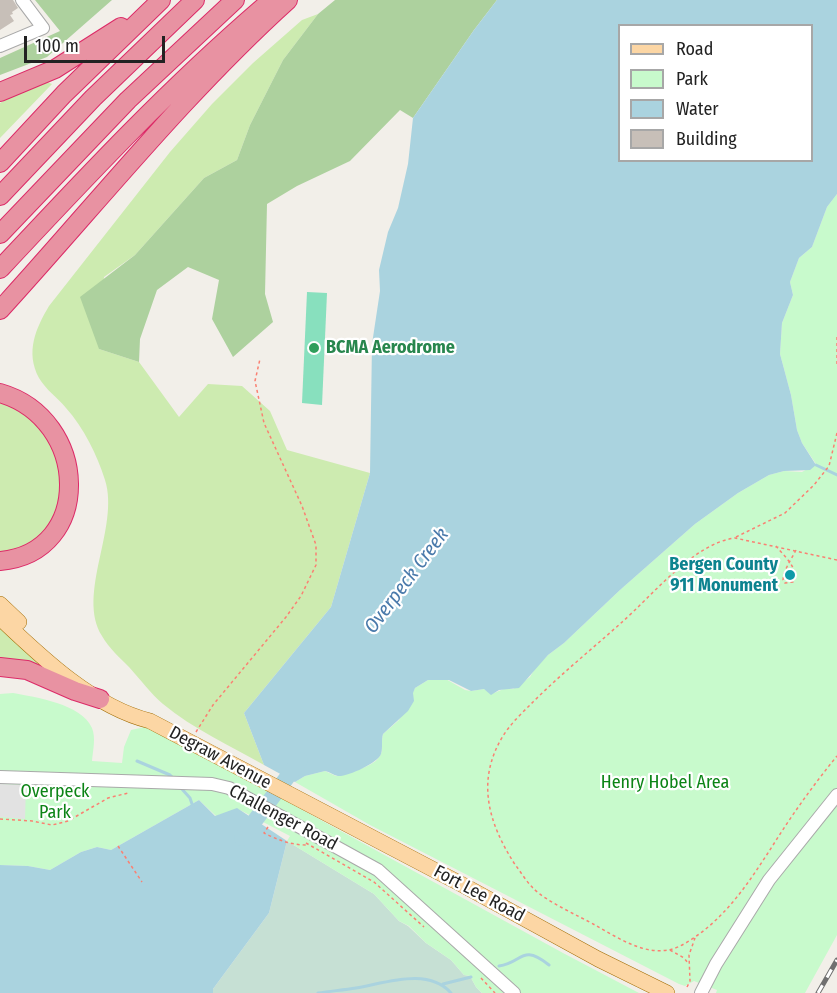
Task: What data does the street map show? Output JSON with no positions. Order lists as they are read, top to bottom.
{
  "streets": {
    "main road": ["Degraw Avenue", "Fort Lee Road"],
    "street": ["Challenger Road"]
  },
  "crossings": [
    ["Degraw Avenue", "Fort Lee Road"]
  ],
  "water": ["Overpeck Creek"],
  "parks": ["Henry Hobel Area", "Overpeck Park"],
  "places": ["BCMA Aerodrome", "Bergen County 911 Monument"],
  "legend": [
    "Road",
    "Park",
    "Water",
    "Building"
  ],
  "scale_bar": "100 m"
}
